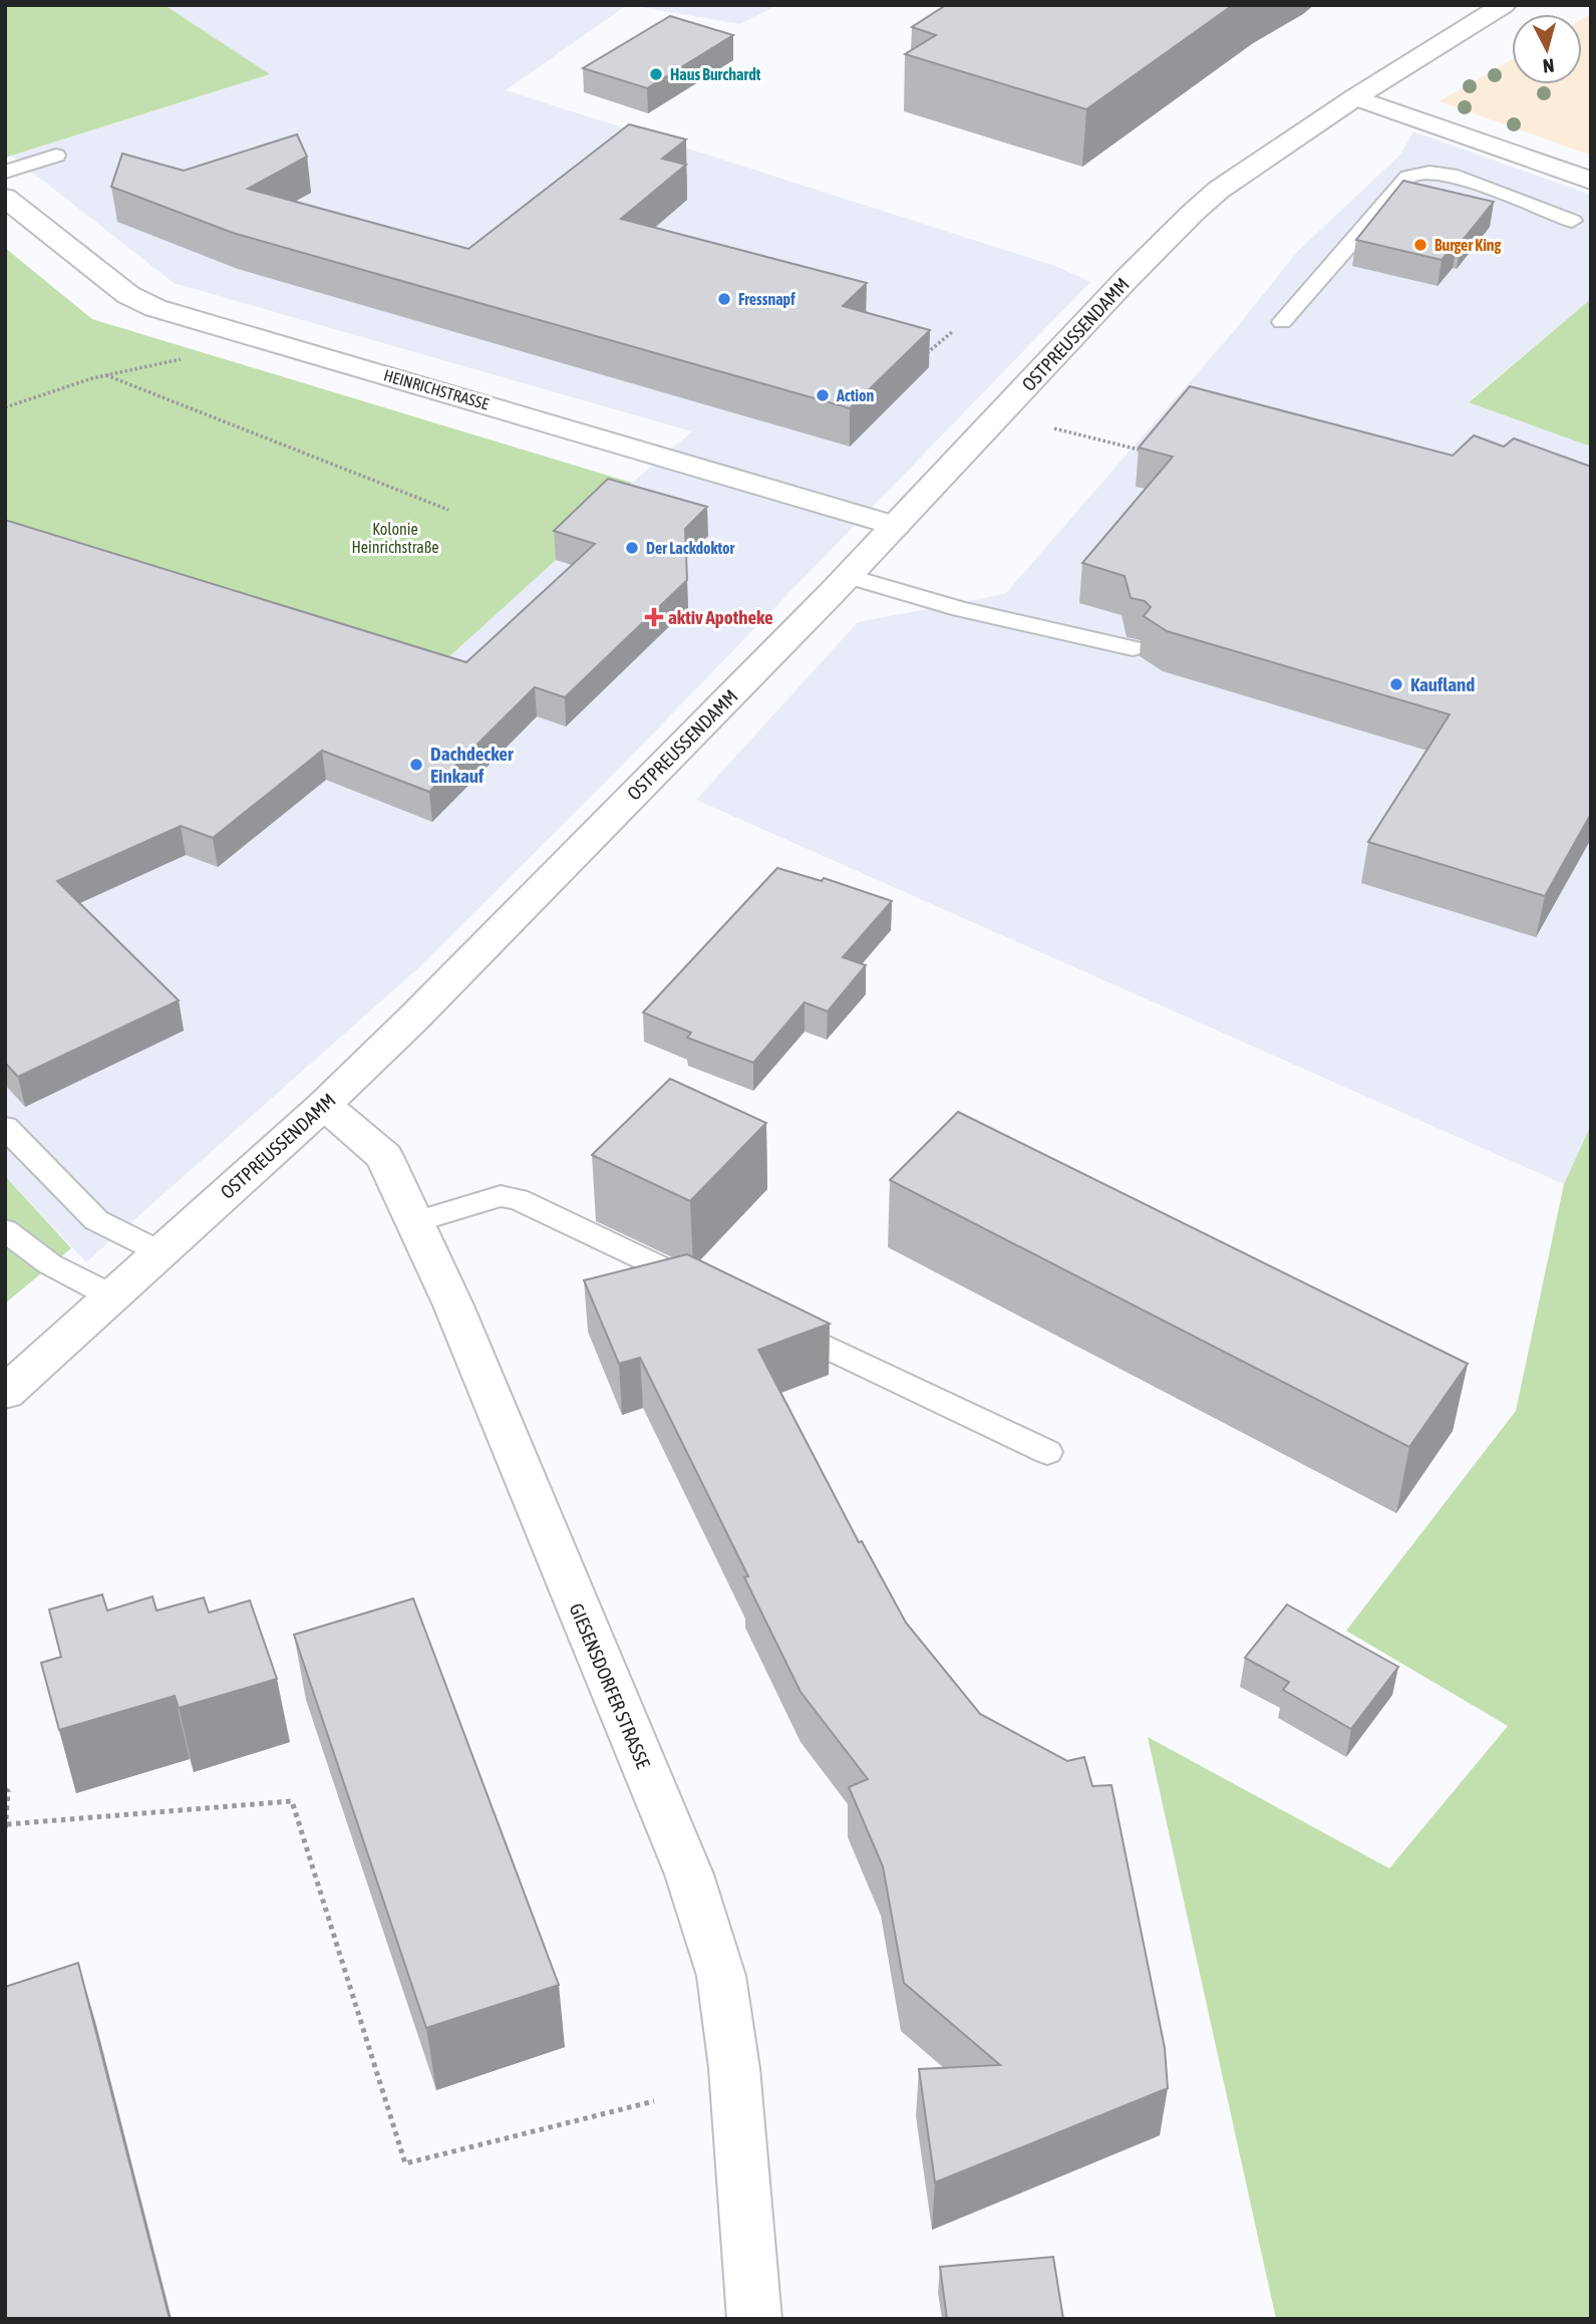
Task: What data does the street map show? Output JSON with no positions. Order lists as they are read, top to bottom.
{
  "streets": {
    "main road": ["OSTPREUSSENDAMM", "HEINRICHSTRASSE", "GIESENSDORFER STRASSE"]
  },
  "crossings": [
    ["OSTPREUSSENDAMM", "HEINRICHSTRASSE"],
    ["OSTPREUSSENDAMM", "GIESENSDORFER STRASSE"]
  ],
  "parks": ["Kolonie Heinrichstraße"],
  "places": {
    "other": [
      "Haus Burchardt",
      "Burger King",
      "Fressnapf",
      "Action",
      "Der Lackdoktor",
      "Kaufland",
      "Dachdecker Einkauf"
    ],
    "health": ["aktiv Apotheke"]
  },
  "north": "bottom"
}
